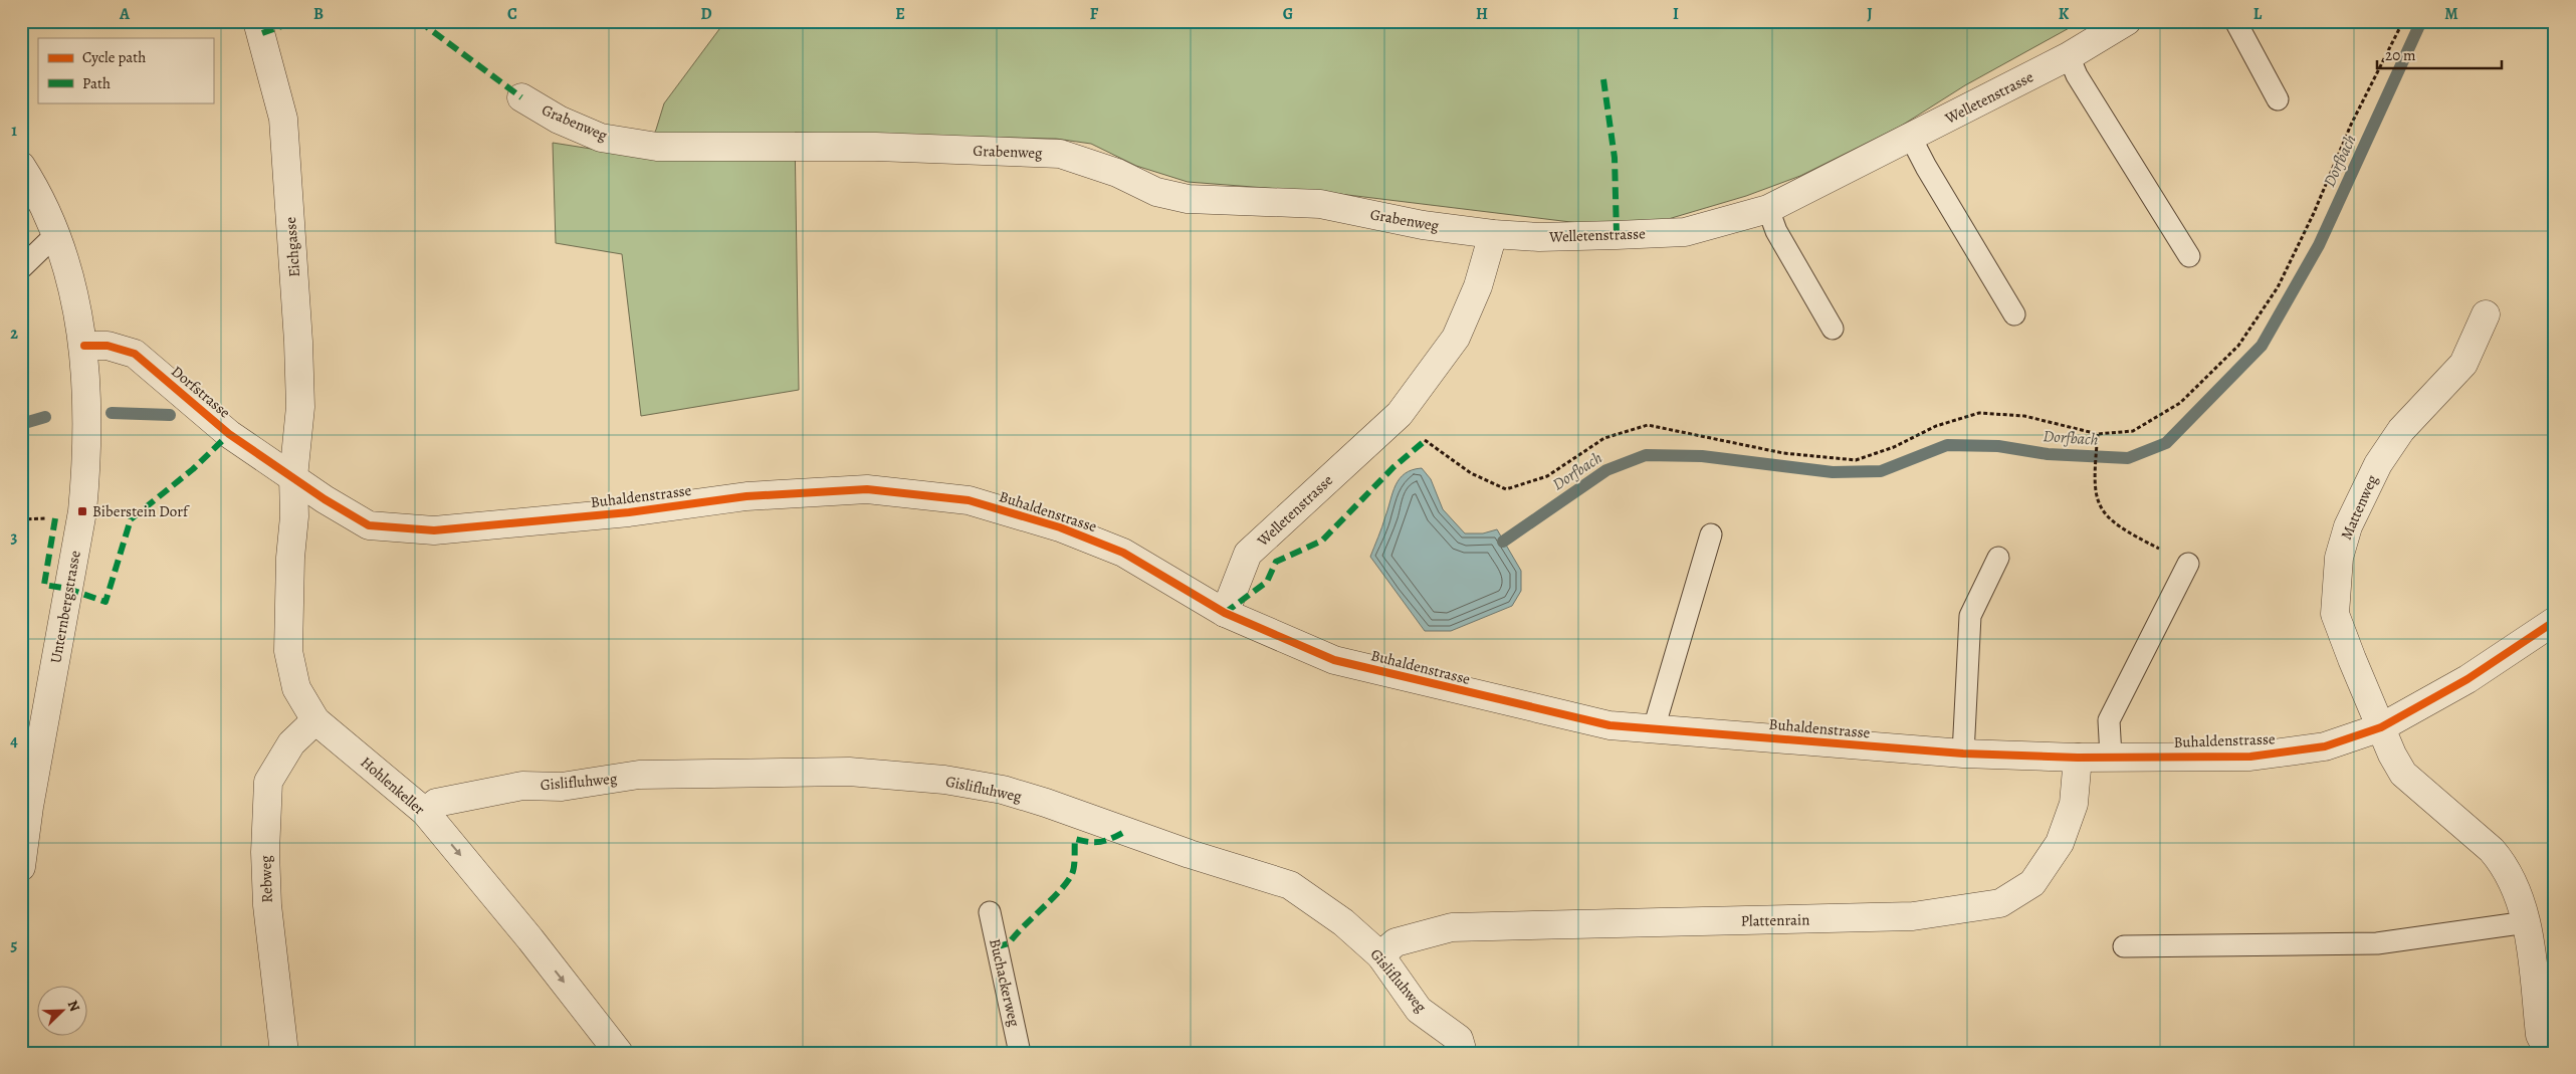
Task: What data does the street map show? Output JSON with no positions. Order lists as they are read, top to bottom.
{
  "streets": {
    "street": [
      "Welletenstrasse",
      "Grabenweg",
      "Eichgasse",
      "Dorfstrasse",
      "Buhaldenstrasse",
      "Mattenweg",
      "Unternbergstrasse",
      "Gislifluhweg",
      "Hohlenkeller",
      "Rebweg",
      "Plattenrain"
    ],
    "lane": ["Buchackerweg"]
  },
  "crossings": [
    ["Welletenstrasse", "Grabenweg"],
    ["Welletenstrasse", "Buhaldenstrasse"],
    ["Eichgasse", "Dorfstrasse"],
    ["Eichgasse", "Buhaldenstrasse"],
    ["Eichgasse", "Hohlenkeller"],
    ["Dorfstrasse", "Buhaldenstrasse"],
    ["Dorfstrasse", "Unternbergstrasse"],
    ["Dorfstrasse", "Hohlenkeller"],
    ["Buhaldenstrasse", "Mattenweg"],
    ["Buhaldenstrasse", "Hohlenkeller"],
    ["Buhaldenstrasse", "Plattenrain"],
    ["Gislifluhweg", "Hohlenkeller"],
    ["Gislifluhweg", "Plattenrain"],
    ["Hohlenkeller", "Rebweg"]
  ],
  "one_way": ["Hohlenkeller"],
  "water": ["Dorfbach"],
  "places": {
    "transit": ["Biberstein Dorf"]
  },
  "legend": ["Cycle path", "Path"],
  "scale_bar": "20 m",
  "north": "top right",
  "grid": {
    "columns": [
      "A",
      "B",
      "C",
      "D",
      "E",
      "F",
      "G",
      "H",
      "I",
      "J",
      "K",
      "L",
      "M"
    ],
    "rows": [
      "1",
      "2",
      "3",
      "4",
      "5"
    ]
  }
}
